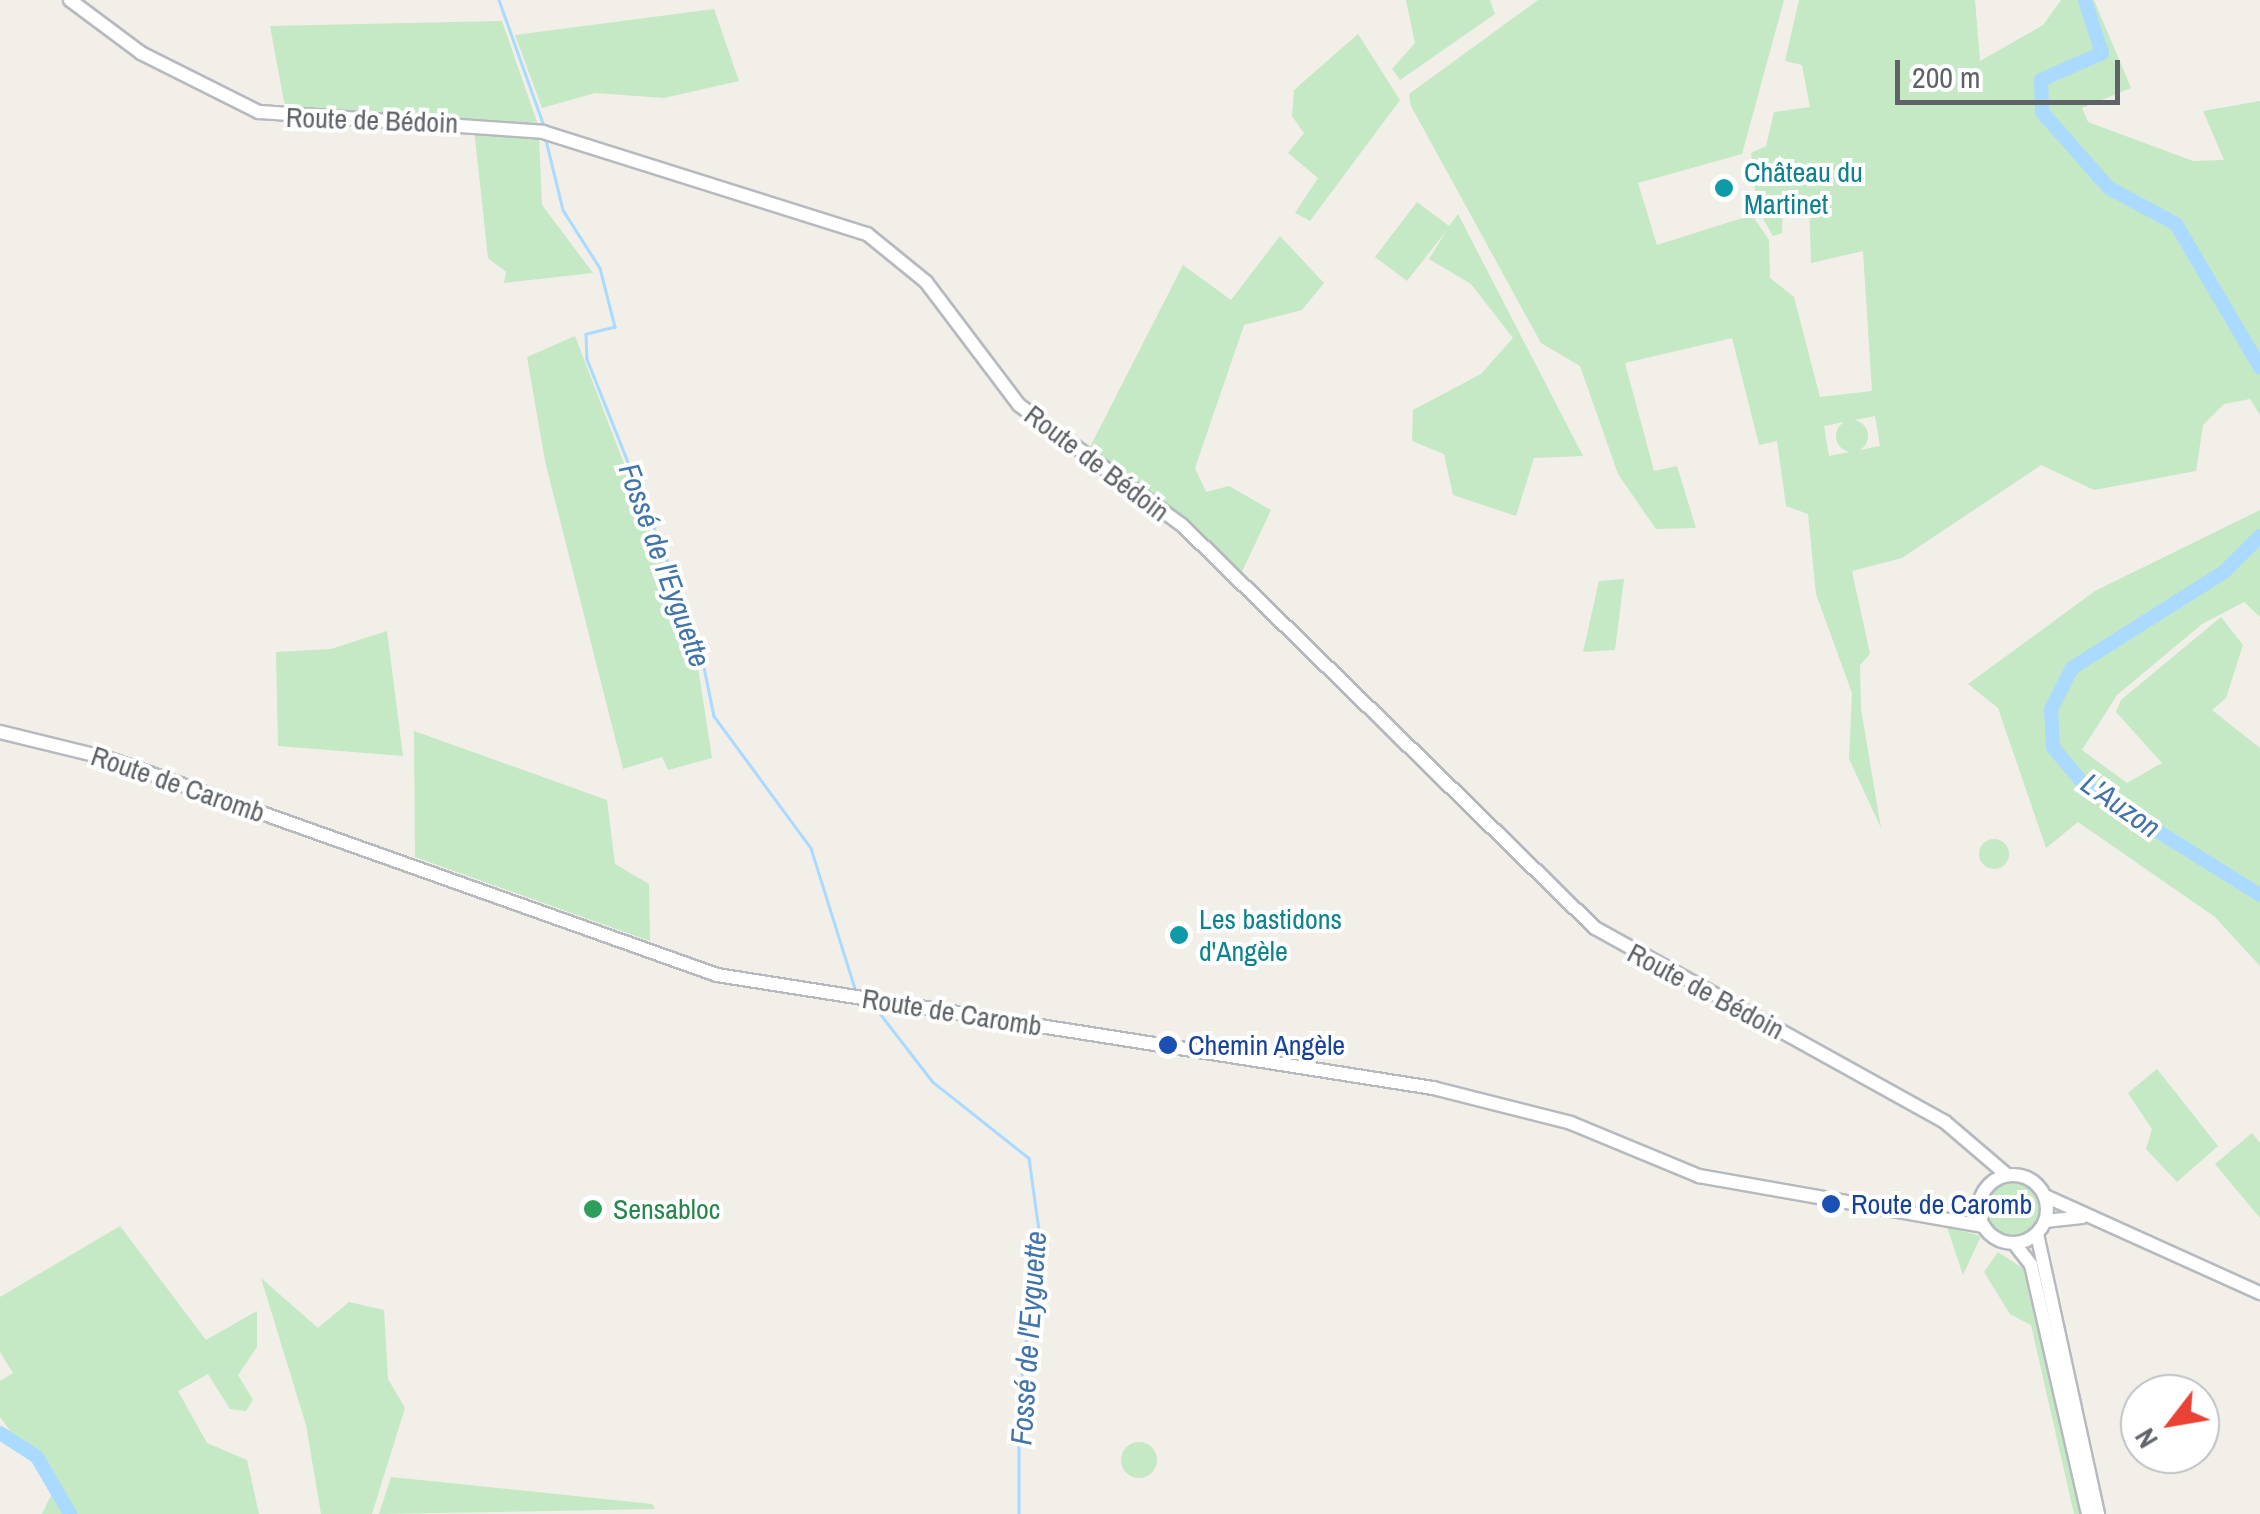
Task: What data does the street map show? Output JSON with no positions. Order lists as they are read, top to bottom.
{
  "streets": {
    "main road": ["Route de Bédoin", "Route de Caromb"]
  },
  "crossings": [
    ["Route de Bédoin", "Route de Caromb"]
  ],
  "water": ["Fossé de l'Eyguette", "L'Auzon"],
  "places": [
    "Château du Martinet",
    "Les bastidons d'Angèle",
    "Chemin Angèle",
    "Route de Caromb",
    "Sensabloc"
  ],
  "scale_bar": "200 m",
  "north": "bottom left"
}
